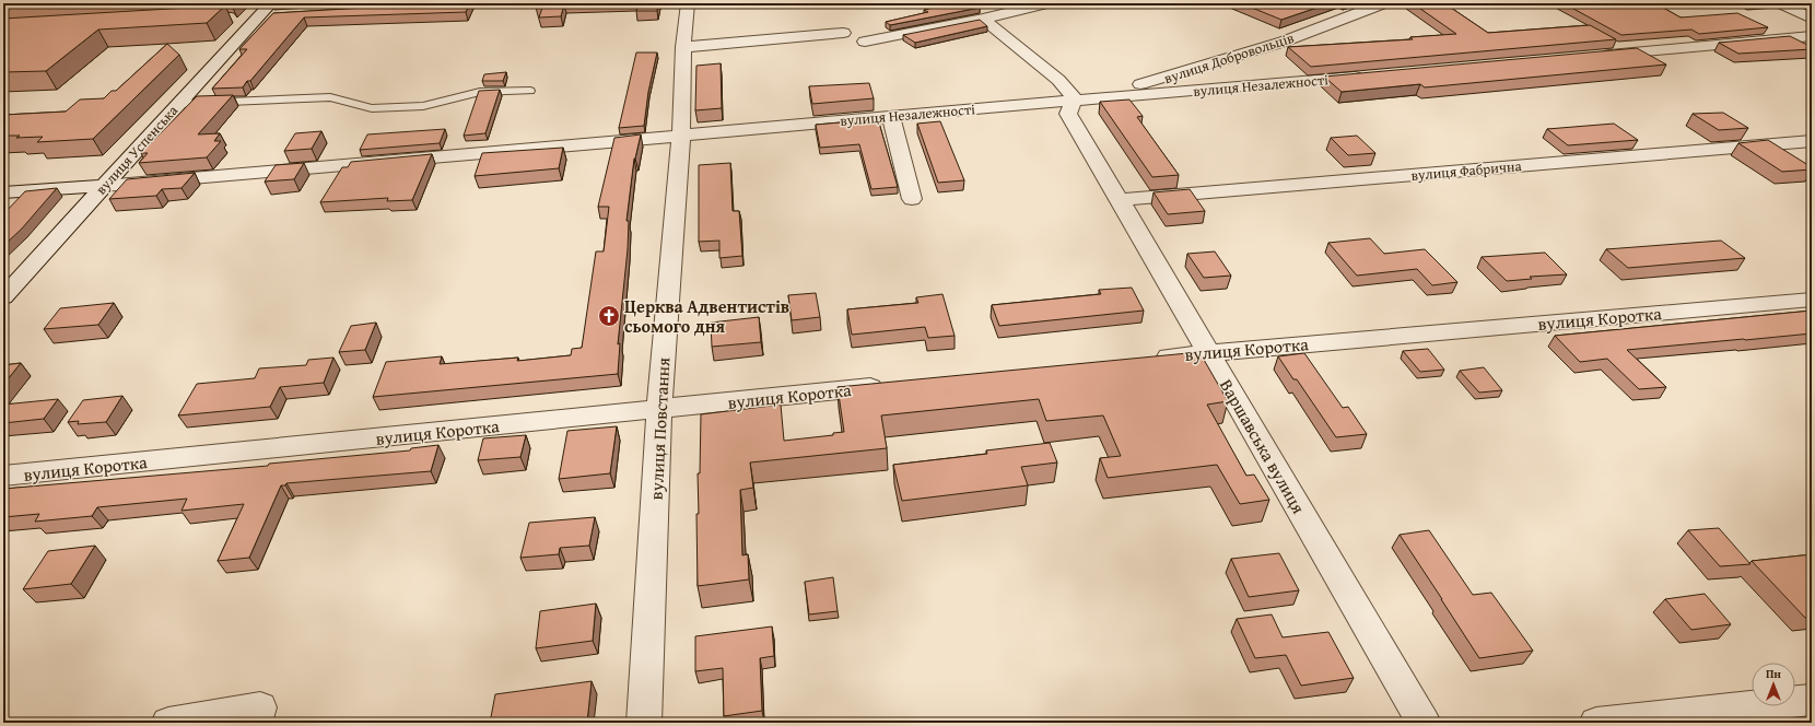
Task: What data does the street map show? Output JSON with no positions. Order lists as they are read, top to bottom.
{
  "streets": {
    "street": [
      "вулиця Добровольців",
      "вулиця Незалежності",
      "вулиця Успенська",
      "вулиця Фабрична",
      "вулиця Коротка",
      "вулиця Повстання",
      "Варшавська вулиця"
    ]
  },
  "crossings": [
    ["вулиця Добровольців", "вулиця Незалежності"],
    ["вулиця Добровольців", "Варшавська вулиця"],
    ["вулиця Незалежності", "вулиця Успенська"],
    ["вулиця Незалежності", "вулиця Повстання"],
    ["вулиця Незалежності", "Варшавська вулиця"],
    ["вулиця Фабрична", "Варшавська вулиця"],
    ["вулиця Коротка", "вулиця Повстання"],
    ["вулиця Коротка", "Варшавська вулиця"]
  ],
  "places": {
    "church": ["Церква Адвентистів сьомого дня"]
  },
  "north": "top"
}
